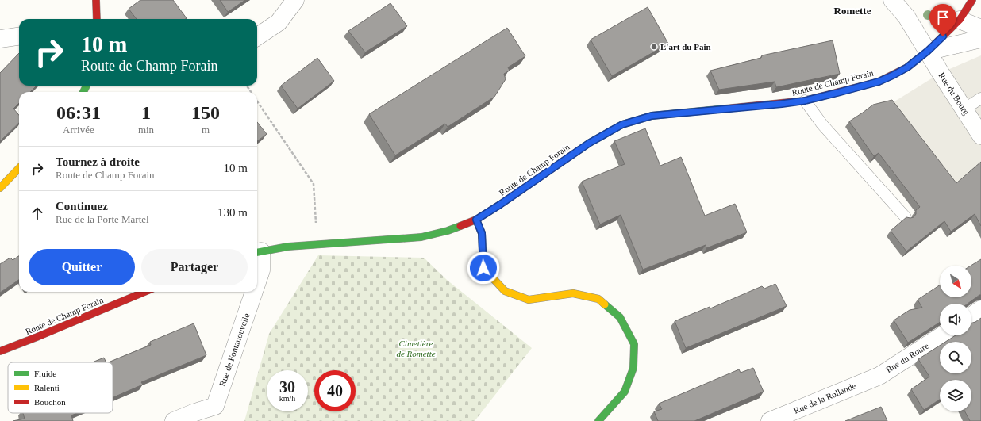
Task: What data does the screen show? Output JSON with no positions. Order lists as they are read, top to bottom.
{
  "streets": {
    "main road": ["Route de Champ Forain"],
    "street": [
      "Rue du Bourg",
      "Rue de Fontanouvelle",
      "Rue du Roure",
      "Rue de la Rollande"
    ]
  },
  "crossings": [
    ["Route de Champ Forain", "Rue du Bourg"],
    ["Route de Champ Forain", "Rue de Fontanouvelle"],
    ["Rue du Roure", "Rue de la Rollande"]
  ],
  "districts": ["Romette"],
  "parks": ["Cimetière de Romette"],
  "places": ["L'art du Pain"],
  "legend": ["Fluide", "Ralenti", "Bouchon"],
  "north": "bottom right",
  "page": {
    "turn": ["10 m", "Route de Champ Forain"],
    "eta": [
      "06:31",
      "Arrivée",
      "1",
      "min",
      "150",
      "m"
    ],
    "list": [
      {
        "name": "Tournez à droite",
        "note": "Route de Champ Forain",
        "value": "10 m"
      },
      {
        "name": "Continuez",
        "note": "Rue de la Porte Martel",
        "value": "130 m"
      }
    ],
    "buttons": ["Quitter", "Partager"],
    "speed": "30 km/h",
    "limit": "40"
  }
}
